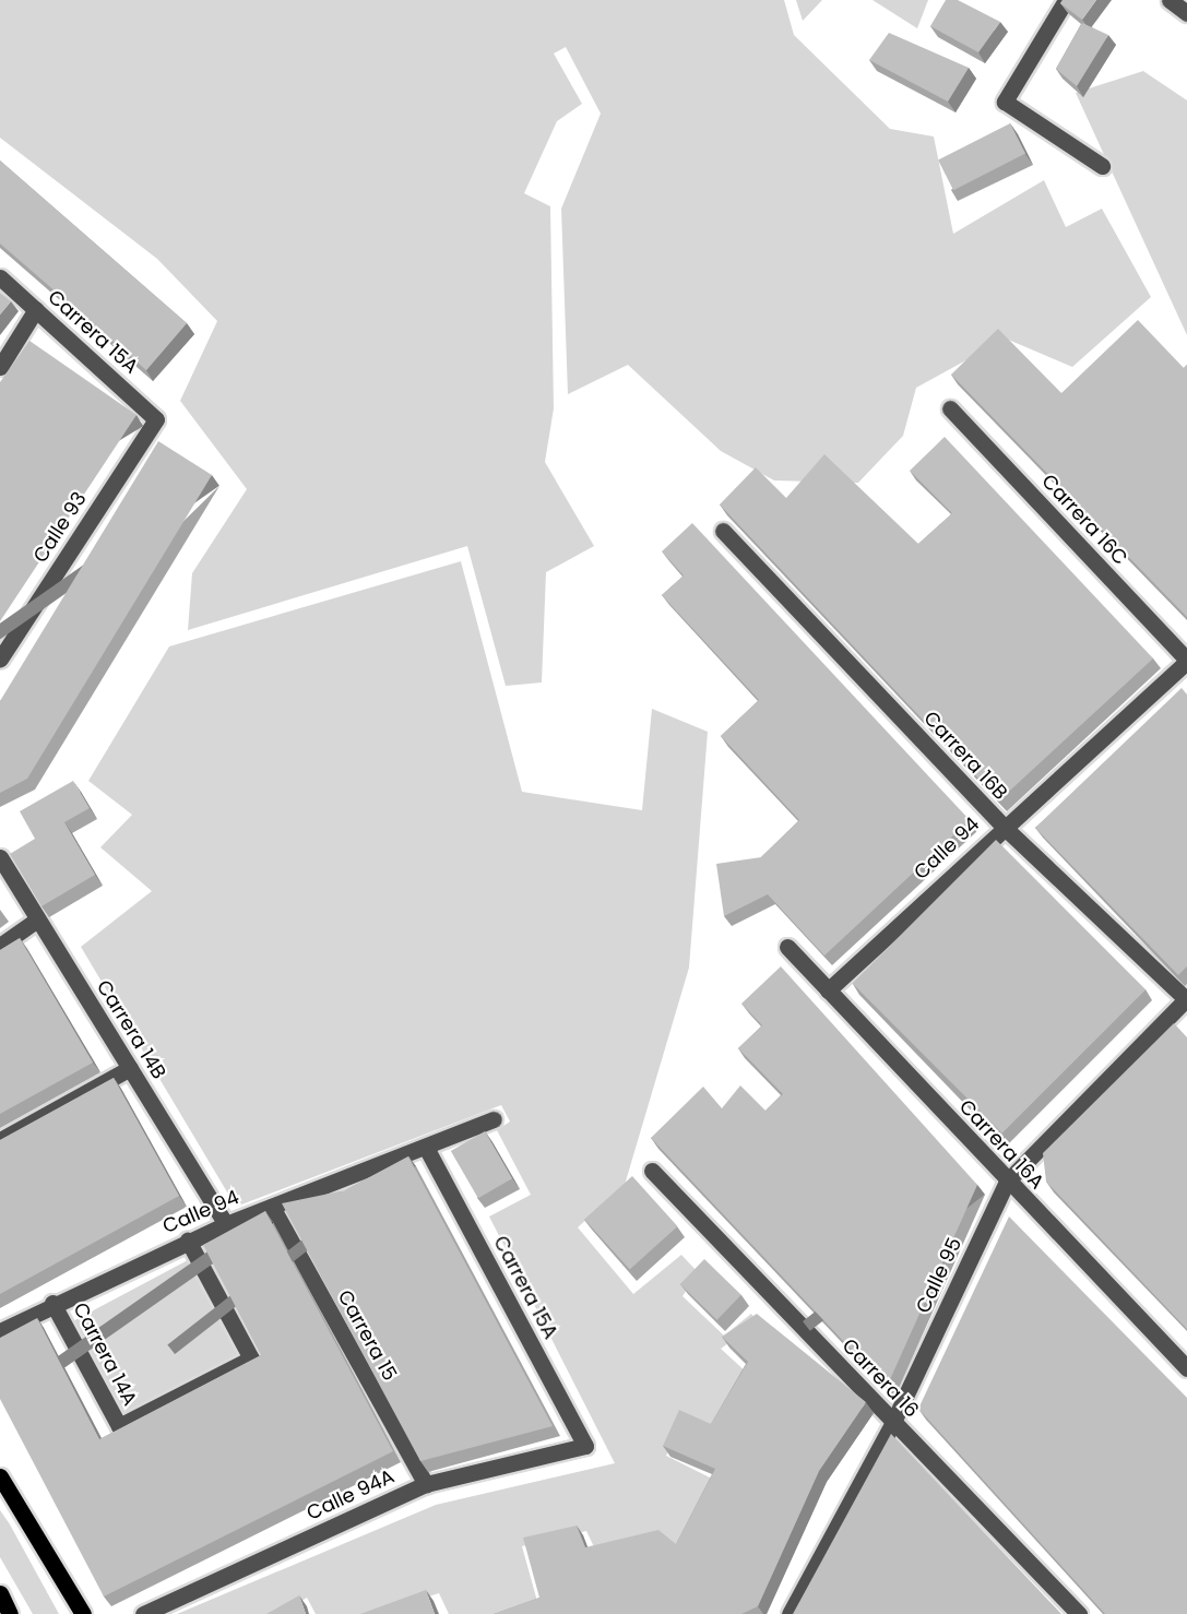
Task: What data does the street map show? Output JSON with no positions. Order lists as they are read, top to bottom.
{
  "streets": {
    "street": [
      "Carrera 15A",
      "Carrera 16C",
      "Calle 93",
      "Carrera 16B",
      "Calle 94",
      "Carrera 14B",
      "Carrera 16A",
      "Calle 95",
      "Carrera 15",
      "Carrera 14A",
      "Carrera 16",
      "Calle 94A"
    ]
  },
  "crossings": [
    ["Carrera 15A", "Calle 93"],
    ["Carrera 15A", "Calle 94"],
    ["Carrera 15A", "Calle 94A"],
    ["Carrera 16C", "Calle 94"],
    ["Carrera 16B", "Calle 94"],
    ["Carrera 16B", "Calle 95"],
    ["Calle 94", "Carrera 14B"],
    ["Calle 94", "Carrera 16A"],
    ["Calle 94", "Carrera 15"],
    ["Calle 94", "Carrera 14A"],
    ["Carrera 16A", "Calle 95"],
    ["Calle 95", "Carrera 16"],
    ["Carrera 15", "Calle 94A"]
  ]
}
